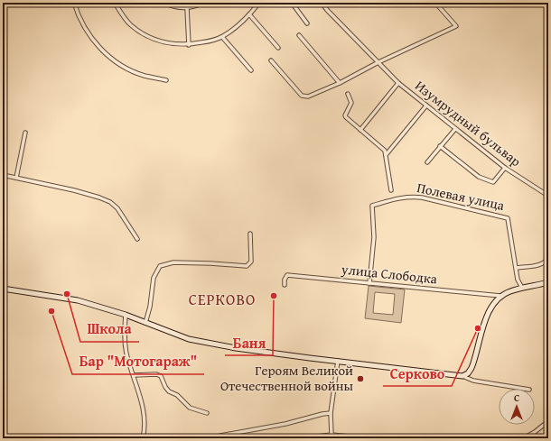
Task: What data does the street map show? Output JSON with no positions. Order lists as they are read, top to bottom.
{
  "streets": {
    "street": ["Изумрудный бульвар", "Полевая улица", "улица Слободка"]
  },
  "crossings": [
    ["Полевая улица", "улица Слободка"]
  ],
  "districts": ["СЕРКОВО"],
  "places": [
    "Школа",
    "Баня",
    "Бар \"Мотогараж\"",
    "Серково",
    "Героям Великой Отечественной войны"
  ],
  "north": "top"
}
